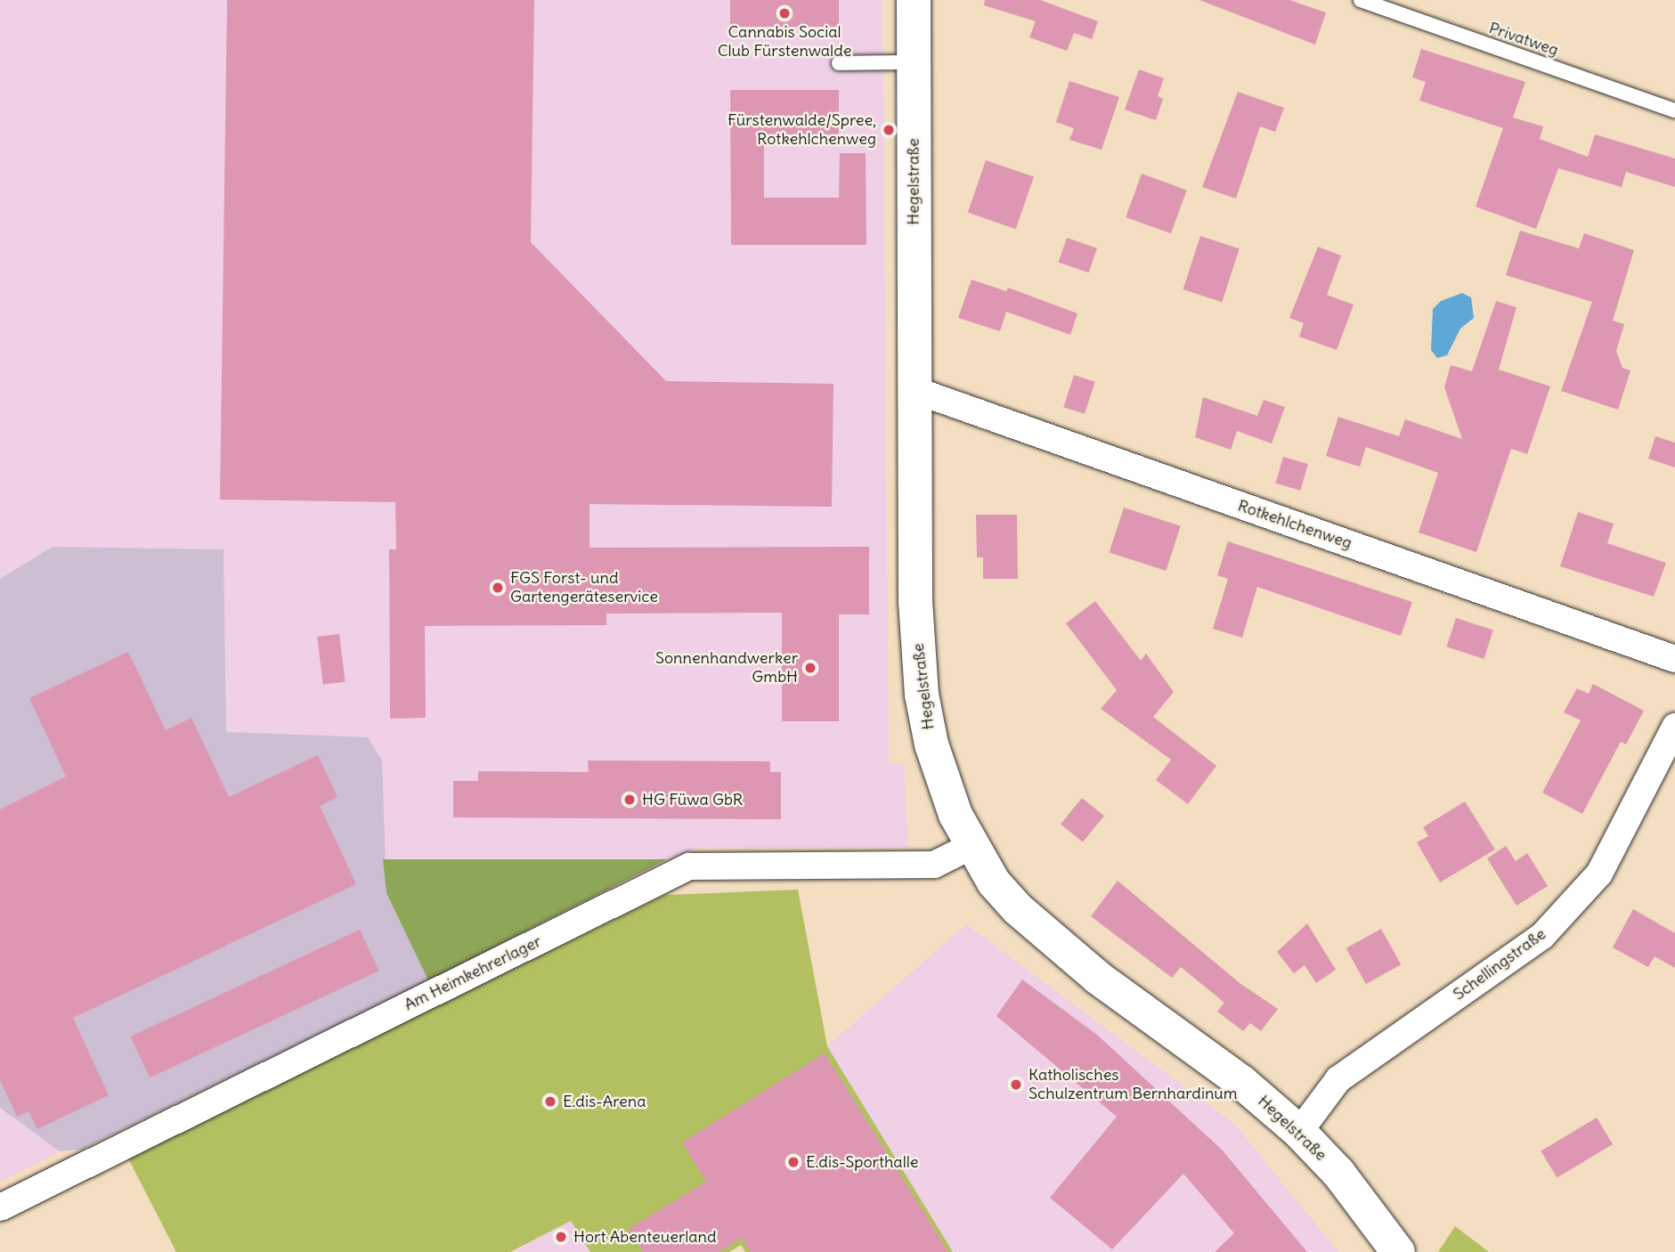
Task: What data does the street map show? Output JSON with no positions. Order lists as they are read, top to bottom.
{
  "streets": {
    "main road": ["Hegelstraße"],
    "street": ["Rotkehlchenweg", "Schellingstraße", "Am Heimkehrerlager"],
    "lane": ["Privatweg"]
  },
  "crossings": [
    ["Hegelstraße", "Rotkehlchenweg"],
    ["Hegelstraße", "Schellingstraße"],
    ["Hegelstraße", "Am Heimkehrerlager"]
  ],
  "places": [
    "Cannabis Social Club Fürstenwalde",
    "Fürstenwalde/Spree, Rotkehlchenweg",
    "FGS Forst- und Gartengeräteservice",
    "Sonnenhandwerker GmbH",
    "HG Füwa GbR",
    "Katholisches Schulzentrum Bernhardinum",
    "E.dis-Arena",
    "E.dis-Sporthalle",
    "Hort Abenteuerland"
  ]
}
